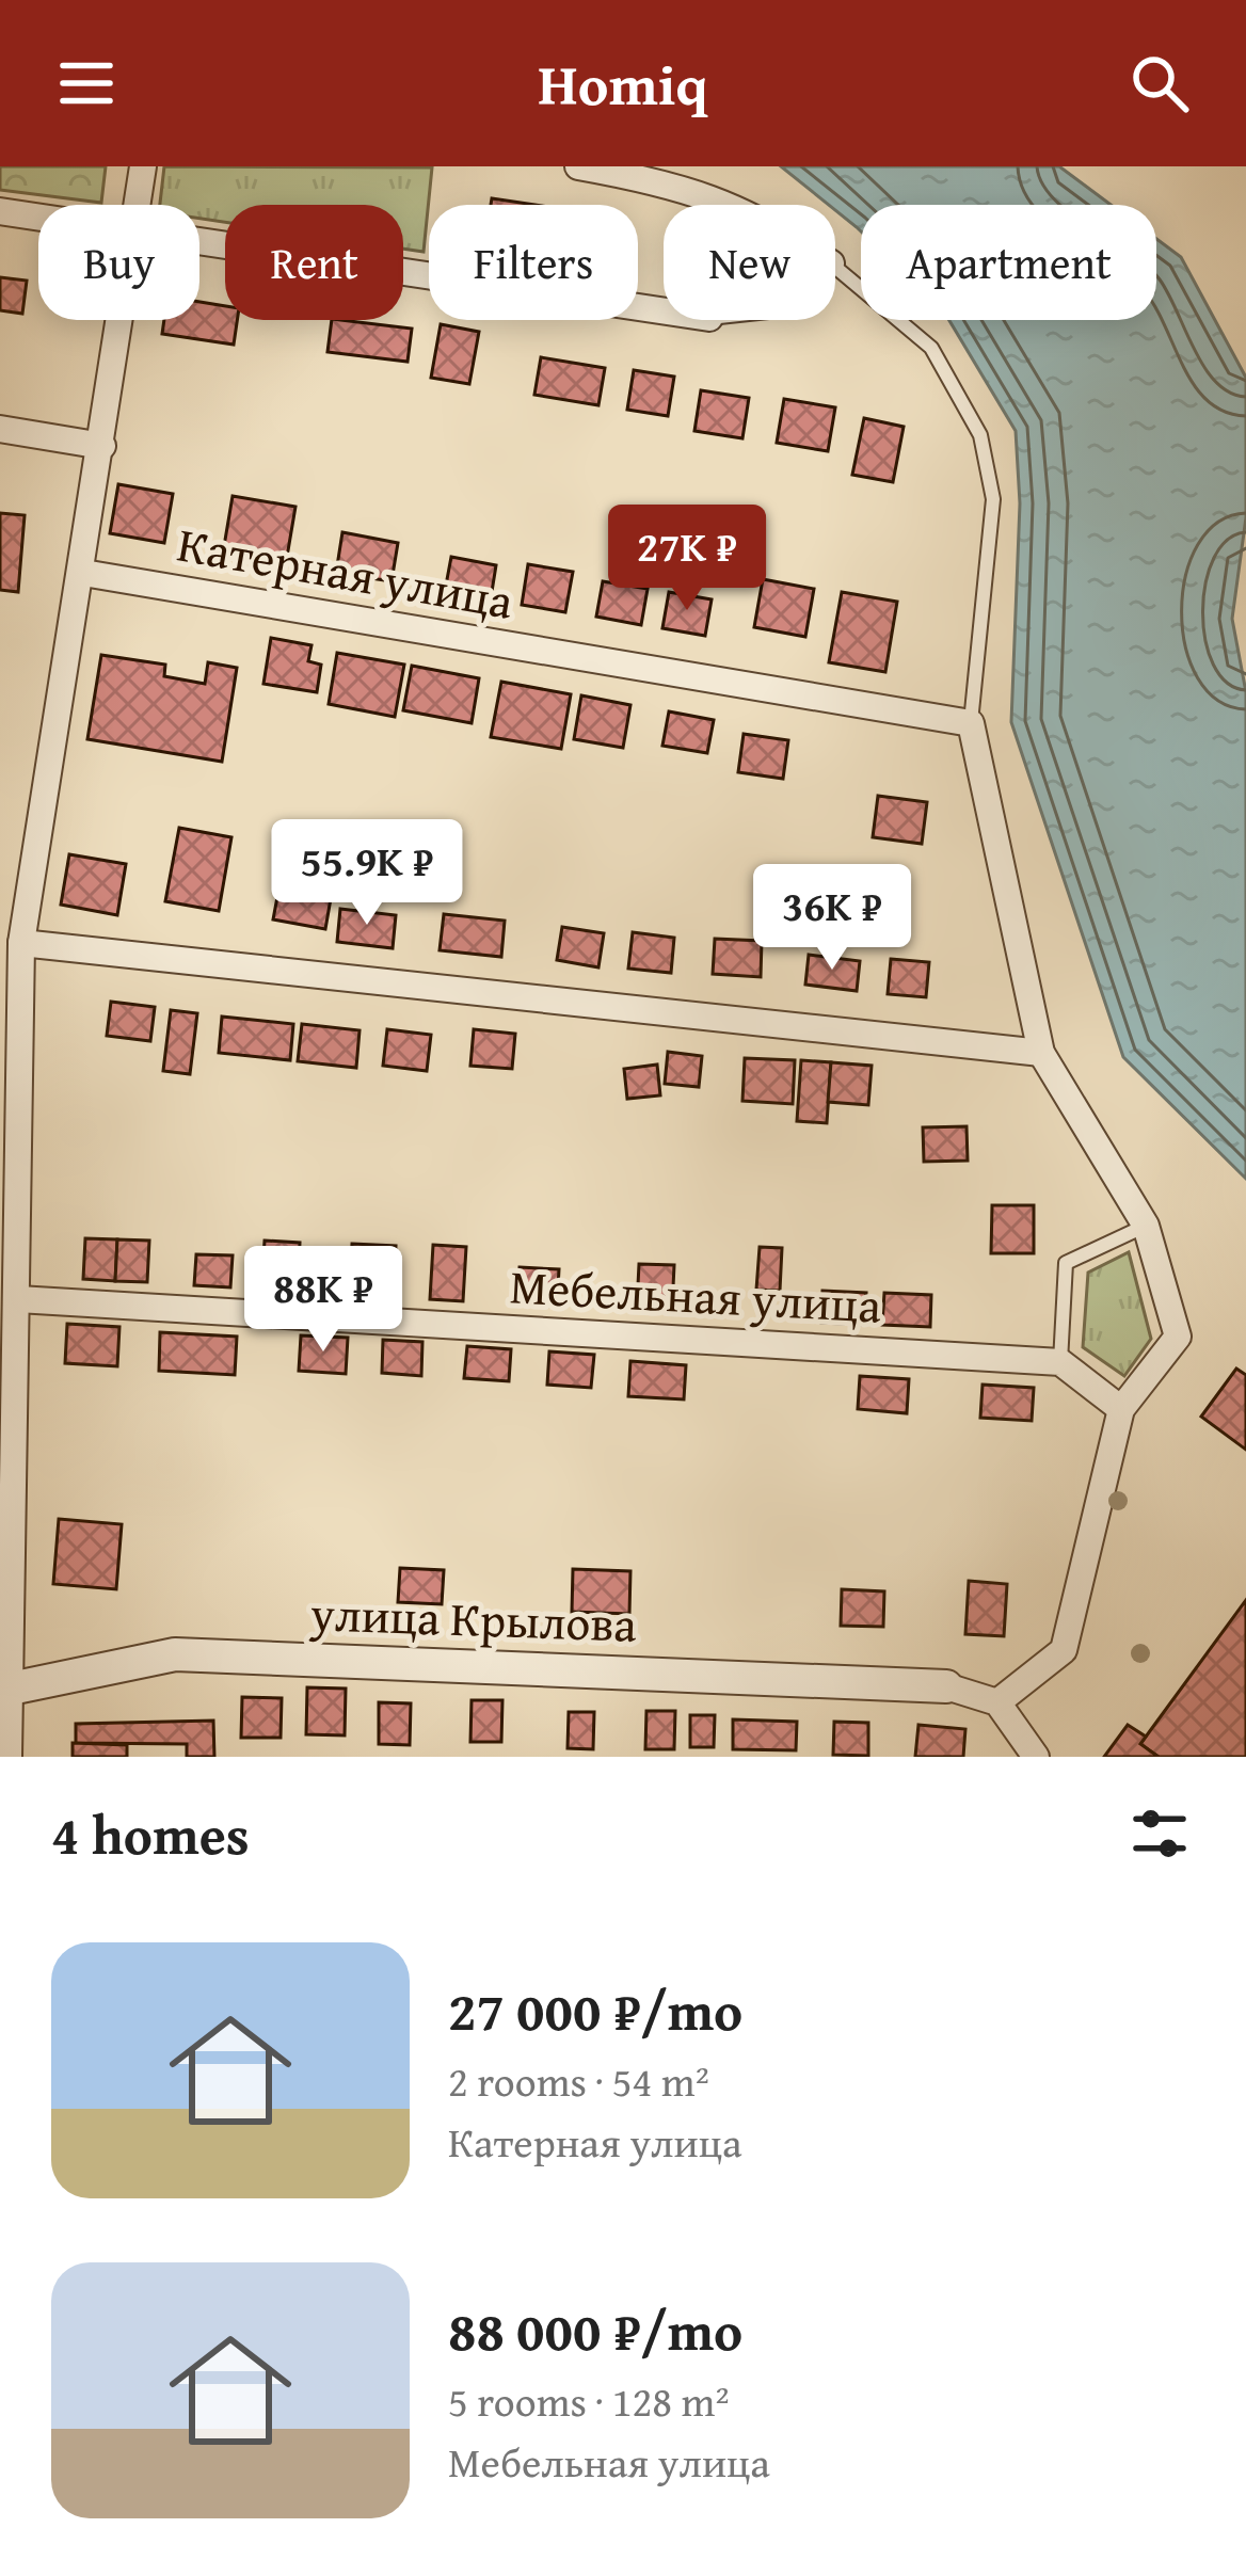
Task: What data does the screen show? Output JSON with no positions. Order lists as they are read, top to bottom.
{
  "streets": {
    "street": ["Катерная улица", "Мебельная улица", "улица Крылова"]
  },
  "page": {
    "header": "Homiq",
    "chip": [
      "Buy",
      "Rent",
      "Filters",
      "New",
      "Apartment"
    ],
    "price": [
      "27K ₽",
      "55.9K ₽",
      "36K ₽",
      "88K ₽"
    ],
    "heading": "4 homes",
    "list": [
      {
        "name": "27 000 ₽/mo",
        "note": "2 rooms · 54 m² · Катерная улица"
      },
      {
        "name": "88 000 ₽/mo",
        "note": "5 rooms · 128 m² · Мебельная улица"
      }
    ]
  }
}
